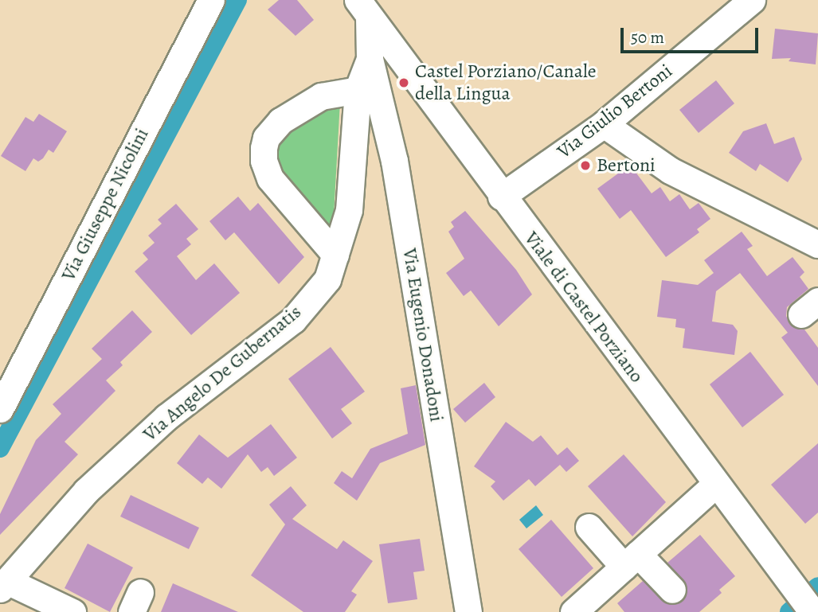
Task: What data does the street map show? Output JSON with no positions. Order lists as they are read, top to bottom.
{
  "streets": {
    "street": [
      "Via Giulio Bertoni",
      "Via Giuseppe Nicolini",
      "Viale di Castel Porziano",
      "Via Eugenio Donadoni",
      "Via Angelo De Gubernatis"
    ]
  },
  "crossings": [
    ["Via Giulio Bertoni", "Viale di Castel Porziano"],
    ["Viale di Castel Porziano", "Via Angelo De Gubernatis"],
    ["Via Eugenio Donadoni", "Via Angelo De Gubernatis"]
  ],
  "places": ["Castel Porziano/Canale della Lingua", "Bertoni"],
  "scale_bar": "50 m"
}
